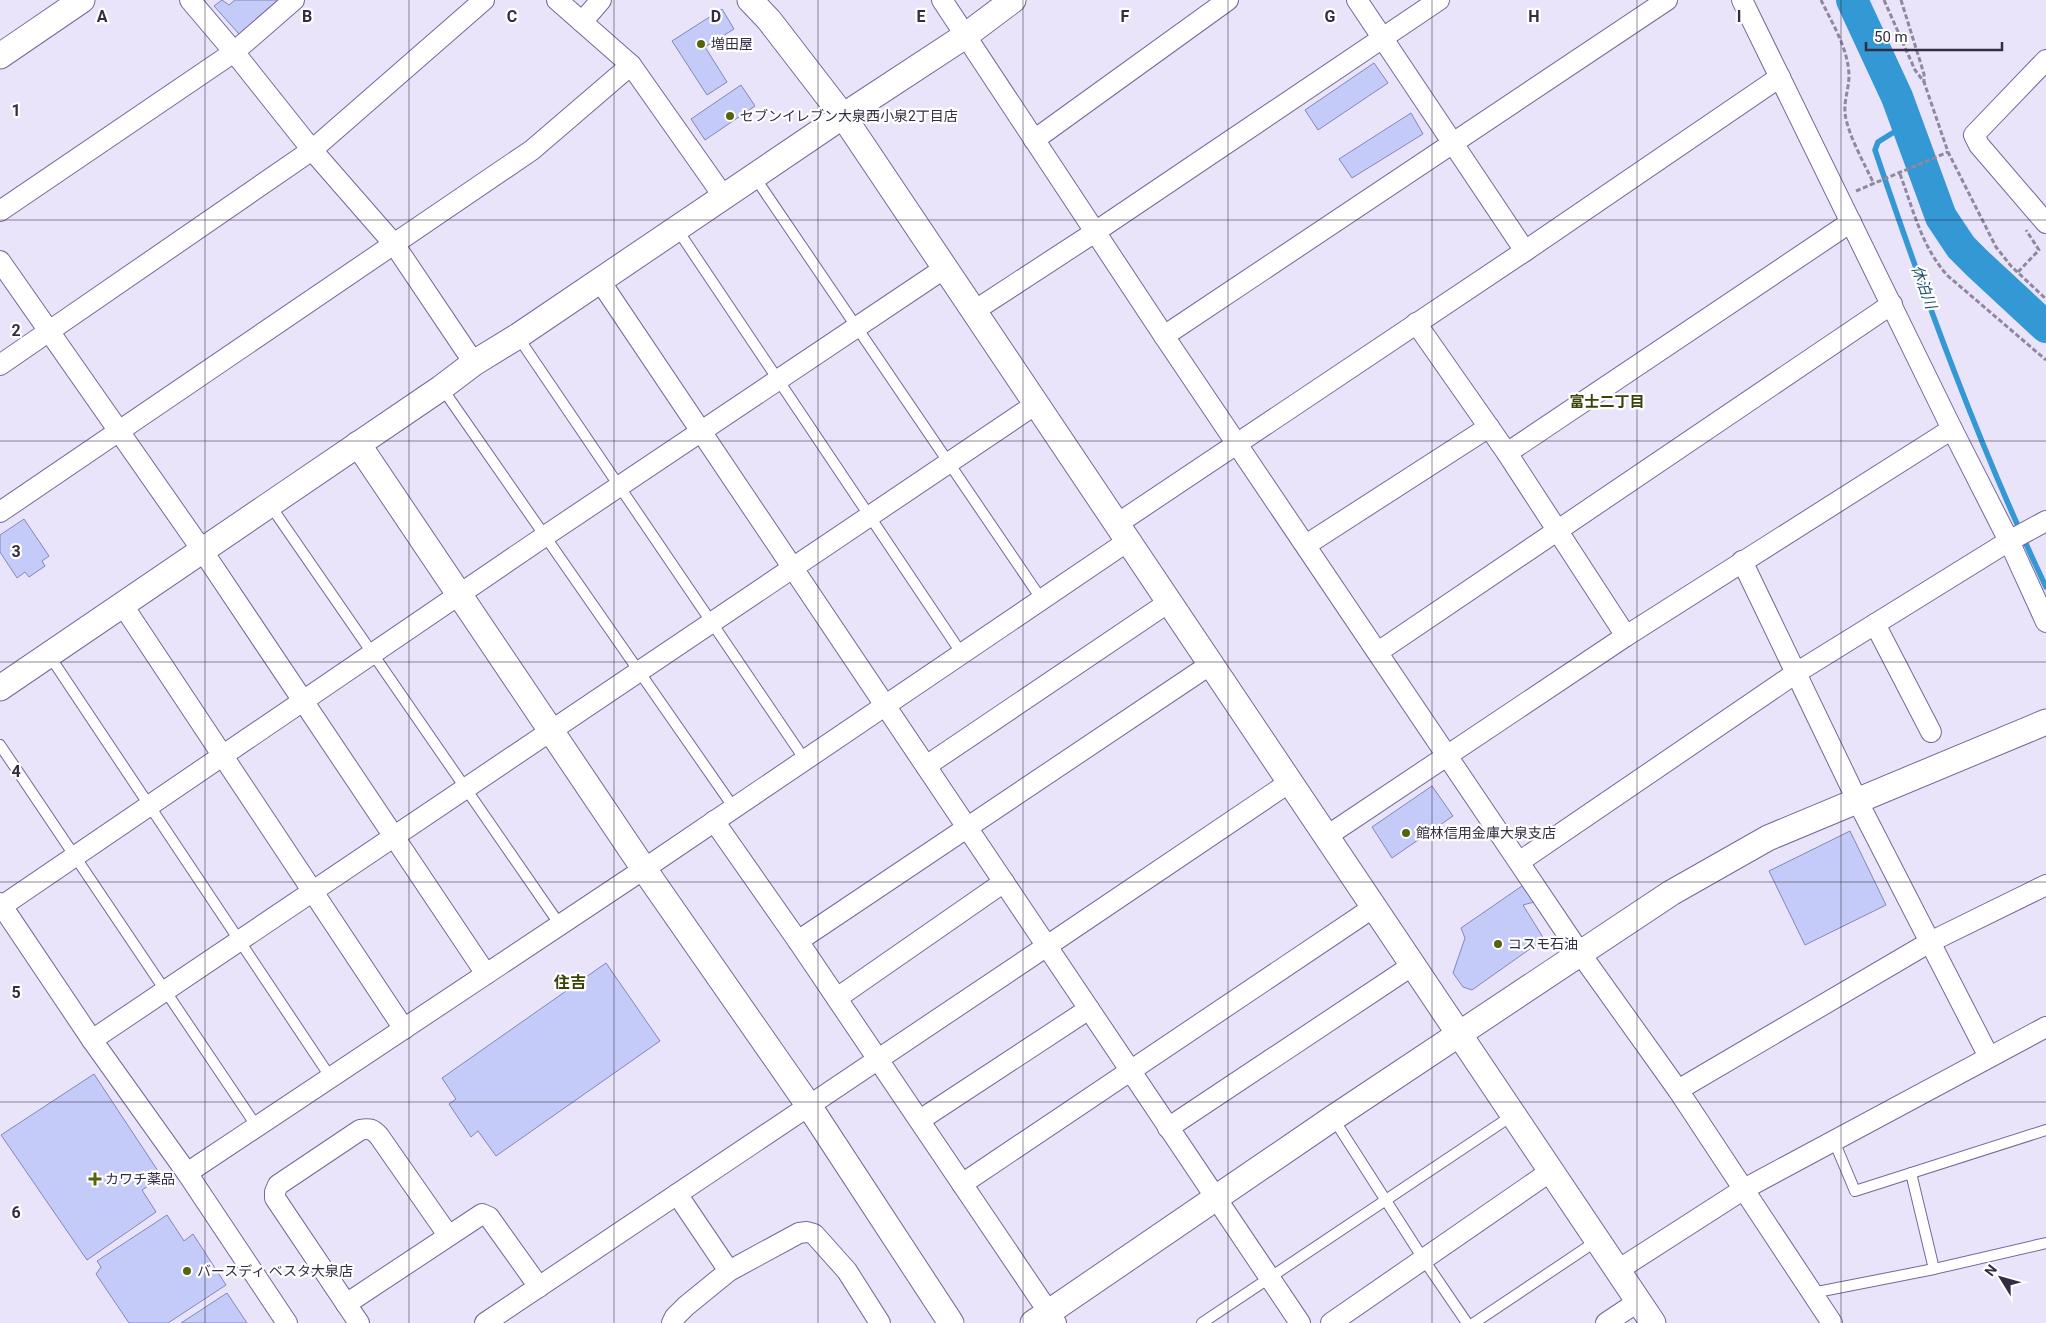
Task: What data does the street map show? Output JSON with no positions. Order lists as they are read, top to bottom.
{
  "districts": ["富士二丁目", "住吉"],
  "water": ["休泊川"],
  "places": {
    "other": [
      "増田屋",
      "セブンイレブン大泉西小泉2丁目店",
      "館林信用金庫大泉支店",
      "コスモ石油",
      "バースディ ベスタ大泉店"
    ],
    "health": ["カワチ薬品"]
  },
  "scale_bar": "50 m",
  "north": "top left",
  "grid": {
    "columns": [
      "A",
      "B",
      "C",
      "D",
      "E",
      "F",
      "G",
      "H",
      "I"
    ],
    "rows": [
      "1",
      "2",
      "3",
      "4",
      "5",
      "6"
    ]
  }
}
